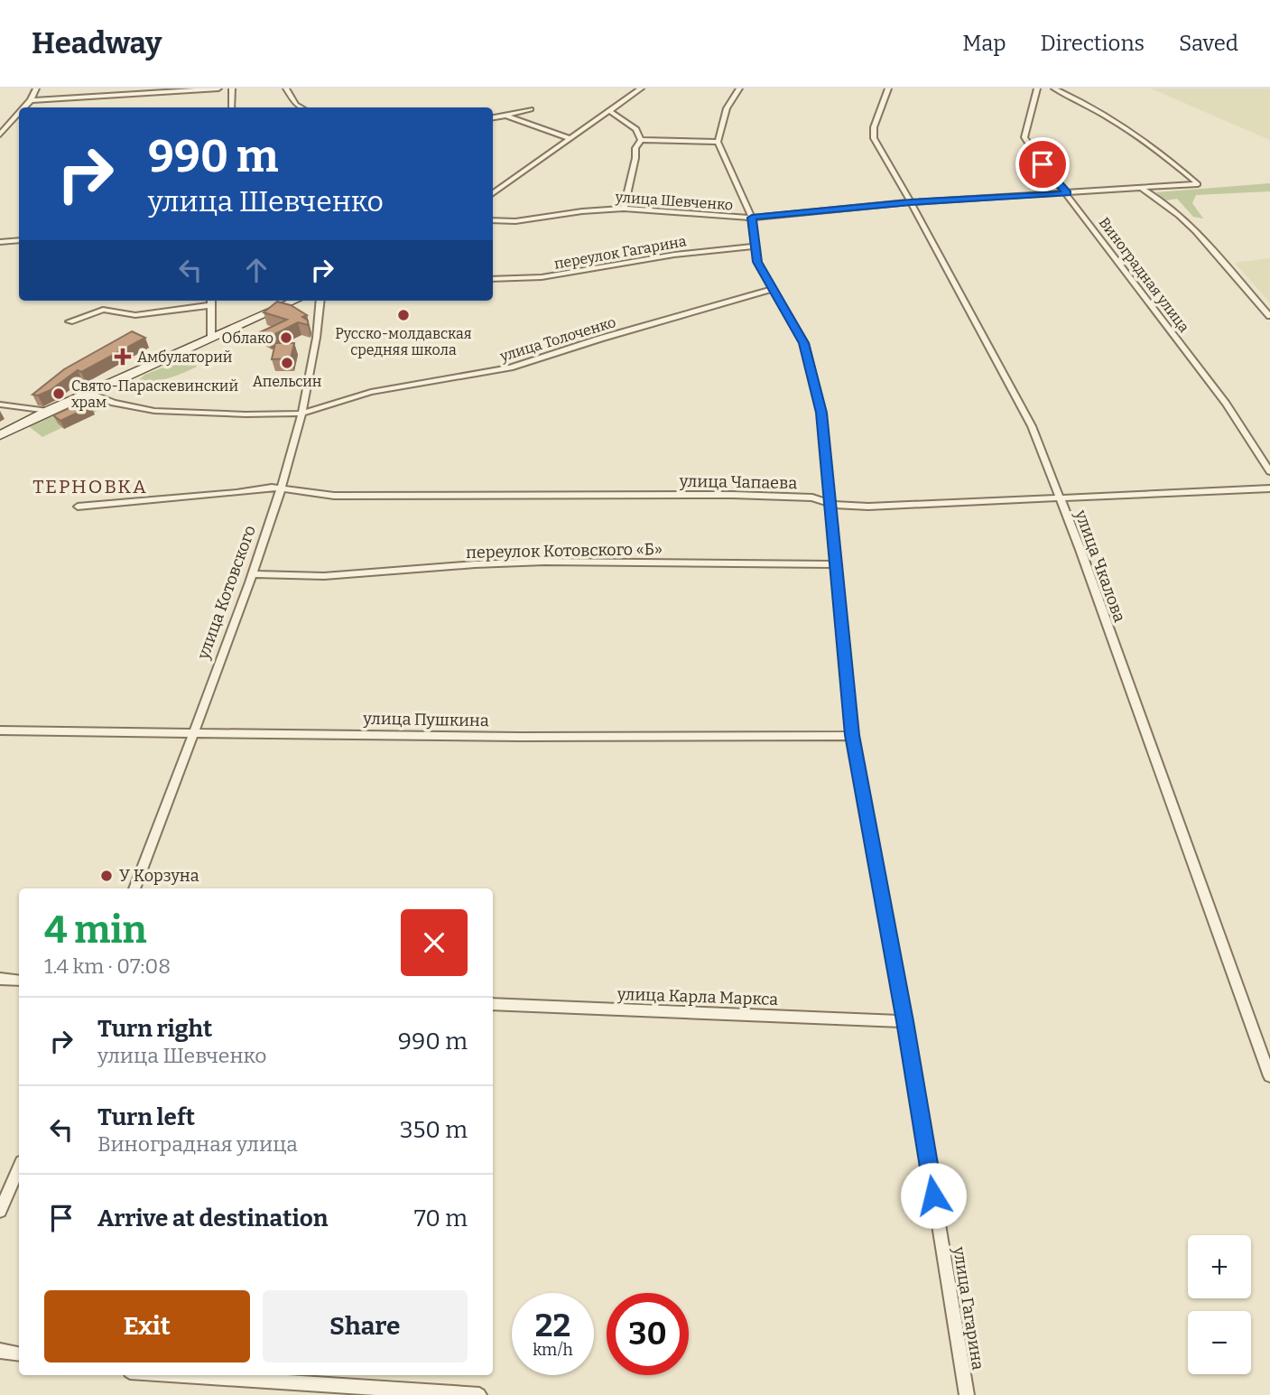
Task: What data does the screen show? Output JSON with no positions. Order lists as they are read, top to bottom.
{
  "streets": {
    "street": [
      "улица Шевченко",
      "переулок Гагарина",
      "Виноградная улица",
      "улица Толоченко",
      "улица Чапаева",
      "переулок Котовского «Б»",
      "улица Чкалова",
      "улица Котовского",
      "улица Пушкина",
      "улица Карла Маркса",
      "улица Гагарина"
    ]
  },
  "crossings": [
    ["улица Шевченко", "Виноградная улица"],
    ["улица Шевченко", "улица Чкалова"],
    ["улица Шевченко", "улица Гагарина"],
    ["переулок Гагарина", "улица Гагарина"],
    ["улица Толоченко", "улица Котовского"],
    ["улица Толоченко", "улица Гагарина"],
    ["улица Чапаева", "улица Чкалова"],
    ["улица Чапаева", "улица Котовского"],
    ["улица Чапаева", "улица Гагарина"],
    ["переулок Котовского «Б»", "улица Котовского"],
    ["переулок Котовского «Б»", "улица Гагарина"],
    ["улица Котовского", "улица Пушкина"],
    ["улица Пушкина", "улица Гагарина"],
    ["улица Карла Маркса", "улица Гагарина"]
  ],
  "districts": ["ТЕРНОВКА"],
  "places": {
    "other": [
      "Русско-молдавская средняя школа",
      "Облако",
      "Апельсин",
      "Свято-Параскевинский храм",
      "У Корзуна"
    ],
    "health": ["Амбулаторий"]
  },
  "page": {
    "header": "Headway",
    "nav": ["Map", "Directions", "Saved"],
    "turn": ["990 m", "улица Шевченко"],
    "heading": ["4 min", "1.4 km · 07:08"],
    "list": [
      {
        "name": "Turn right",
        "note": "улица Шевченко",
        "value": "990 m"
      },
      {
        "name": "Turn left",
        "note": "Виноградная улица",
        "value": "350 m"
      },
      {
        "name": "Arrive at destination",
        "value": "70 m"
      }
    ],
    "map_buttons": ["+", "−"],
    "buttons": ["Exit", "Share"],
    "speed": "22 km/h",
    "limit": "30"
  }
}
